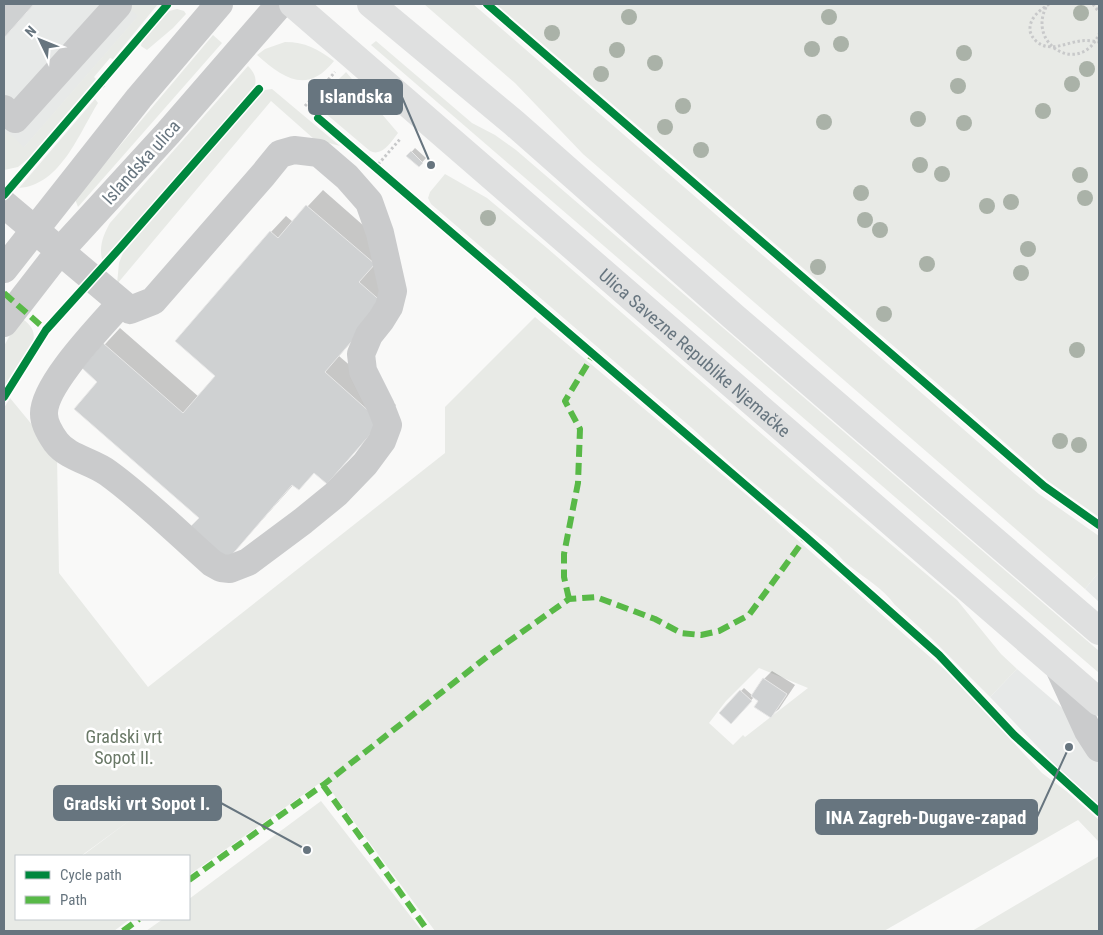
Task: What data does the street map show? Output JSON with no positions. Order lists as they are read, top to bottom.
{
  "streets": {
    "main road": ["Ulica Savezne Republike Njemačke"],
    "street": ["Islandska ulica"]
  },
  "parks": ["Gradski vrt Sopot II."],
  "places": ["Islandska", "INA Zagreb-Dugave-zapad", "Gradski vrt Sopot I."],
  "legend": ["Cycle path", "Path"],
  "north": "top left"
}
